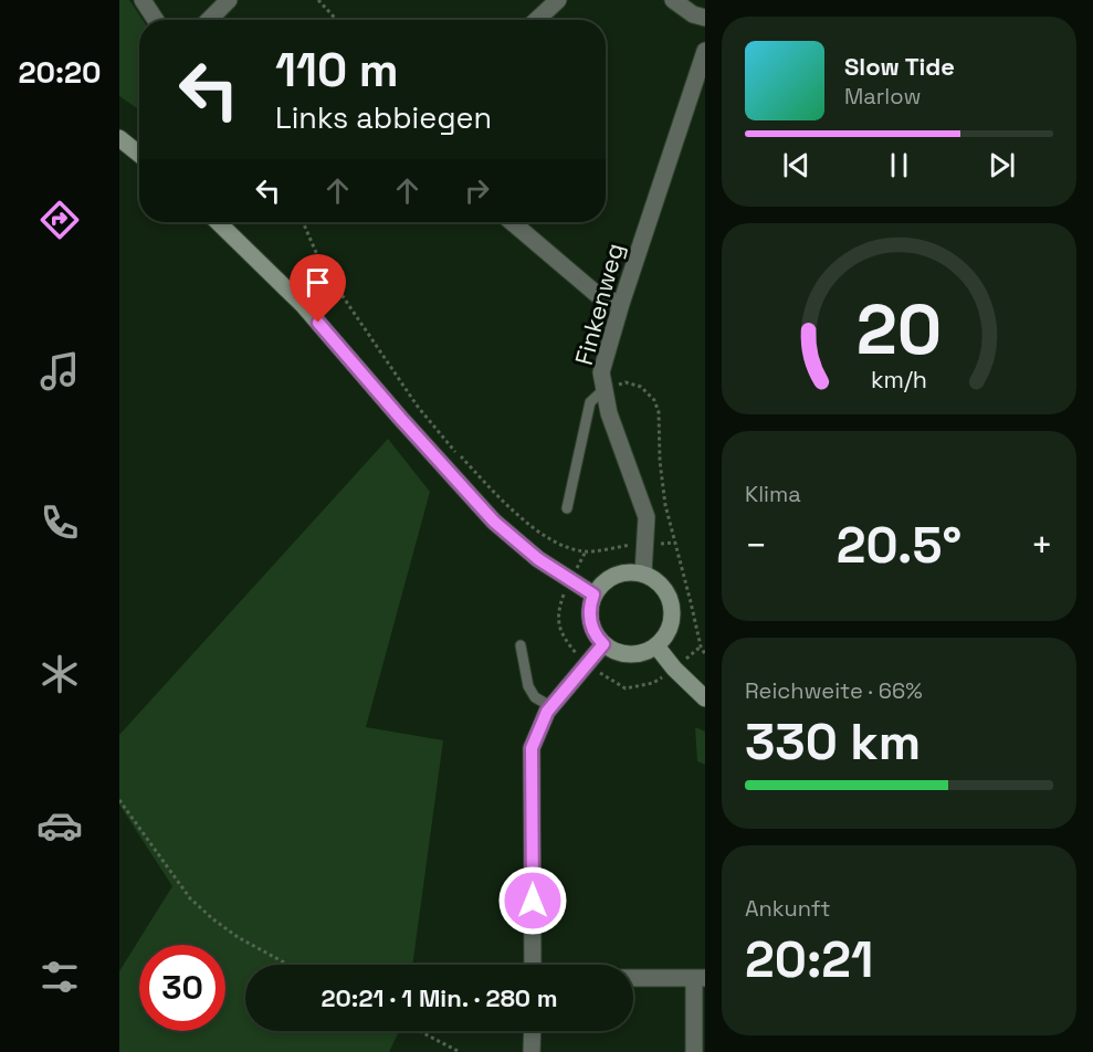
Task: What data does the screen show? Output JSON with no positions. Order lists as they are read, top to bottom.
{
  "streets": {
    "street": ["Finkenweg"]
  },
  "page": {
    "tabs": "20:20",
    "turn": ["110 m", "Links abbiegen"],
    "song": ["Slow Tide", "Marlow"],
    "tile": [
      "Klima",
      ["Reichweite · 66%", "330 km"],
      ["Ankunft", "20:21"]
    ],
    "heat": ["−", "20.5°", "+"],
    "limit": "30",
    "trip": "20:21 · 1 Min. · 280 m",
    "gauge": ["20", "km/h"]
  }
}
